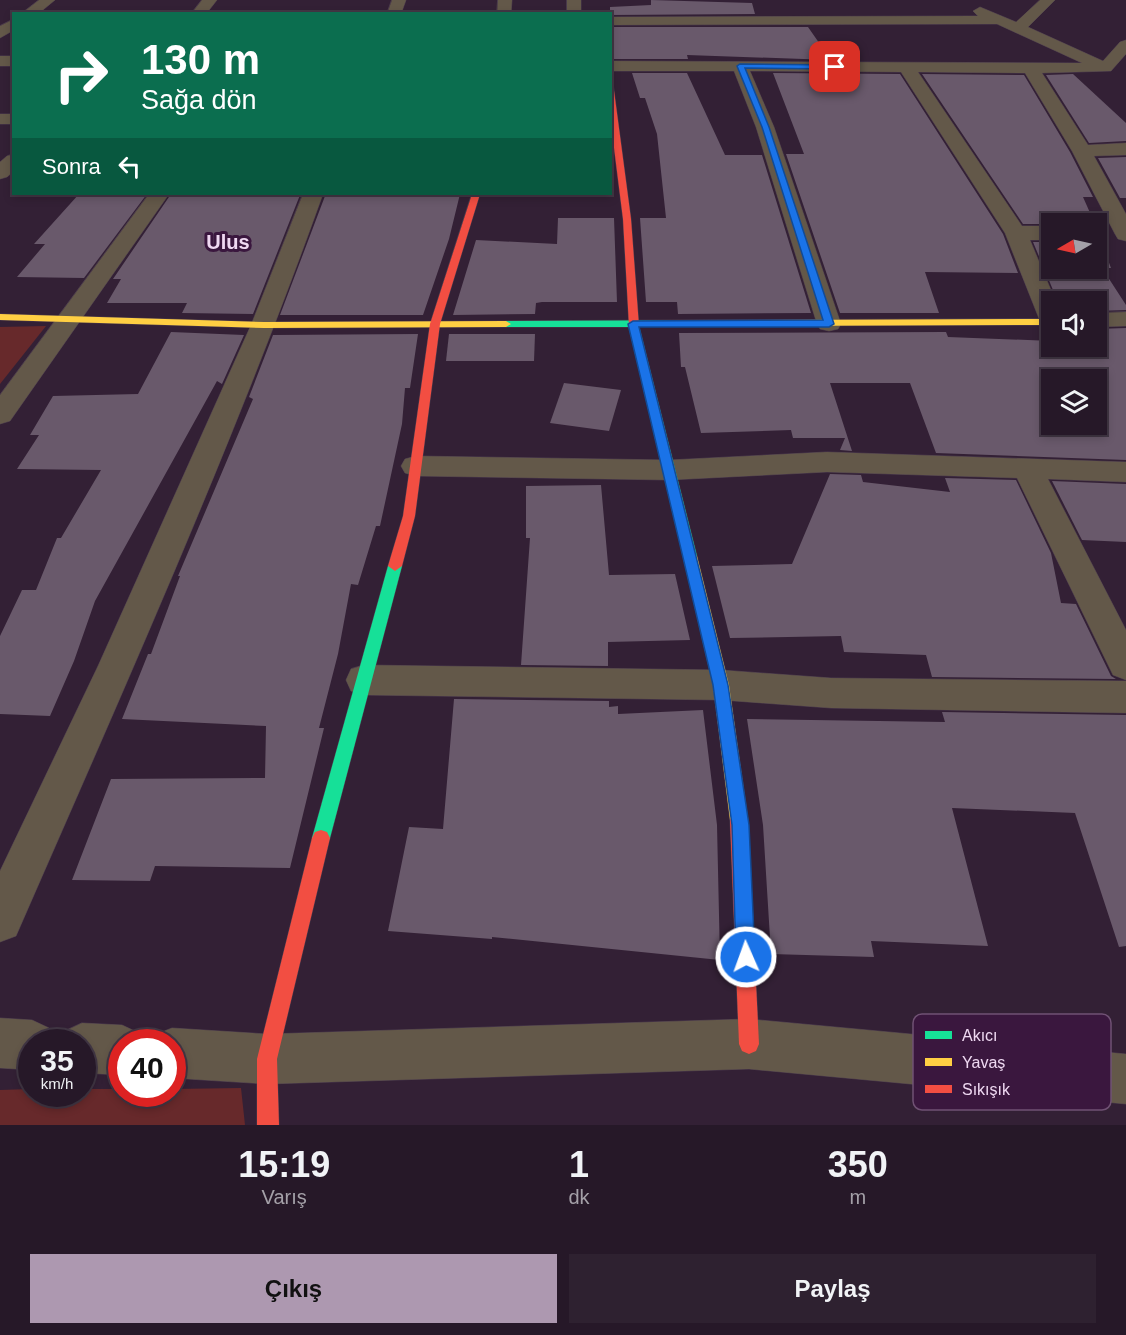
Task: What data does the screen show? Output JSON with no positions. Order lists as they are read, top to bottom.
{
  "districts": ["Ulus"],
  "legend": ["Akıcı", "Yavaş", "Sıkışık"],
  "north": "left",
  "page": {
    "turn": ["130 m", "Sağa dön"],
    "then": "Sonra",
    "speed": "35 km/h",
    "limit": "40",
    "eta": [
      "15:19",
      "Varış",
      "1",
      "dk",
      "350",
      "m"
    ],
    "buttons": ["Çıkış", "Paylaş"]
  }
}
